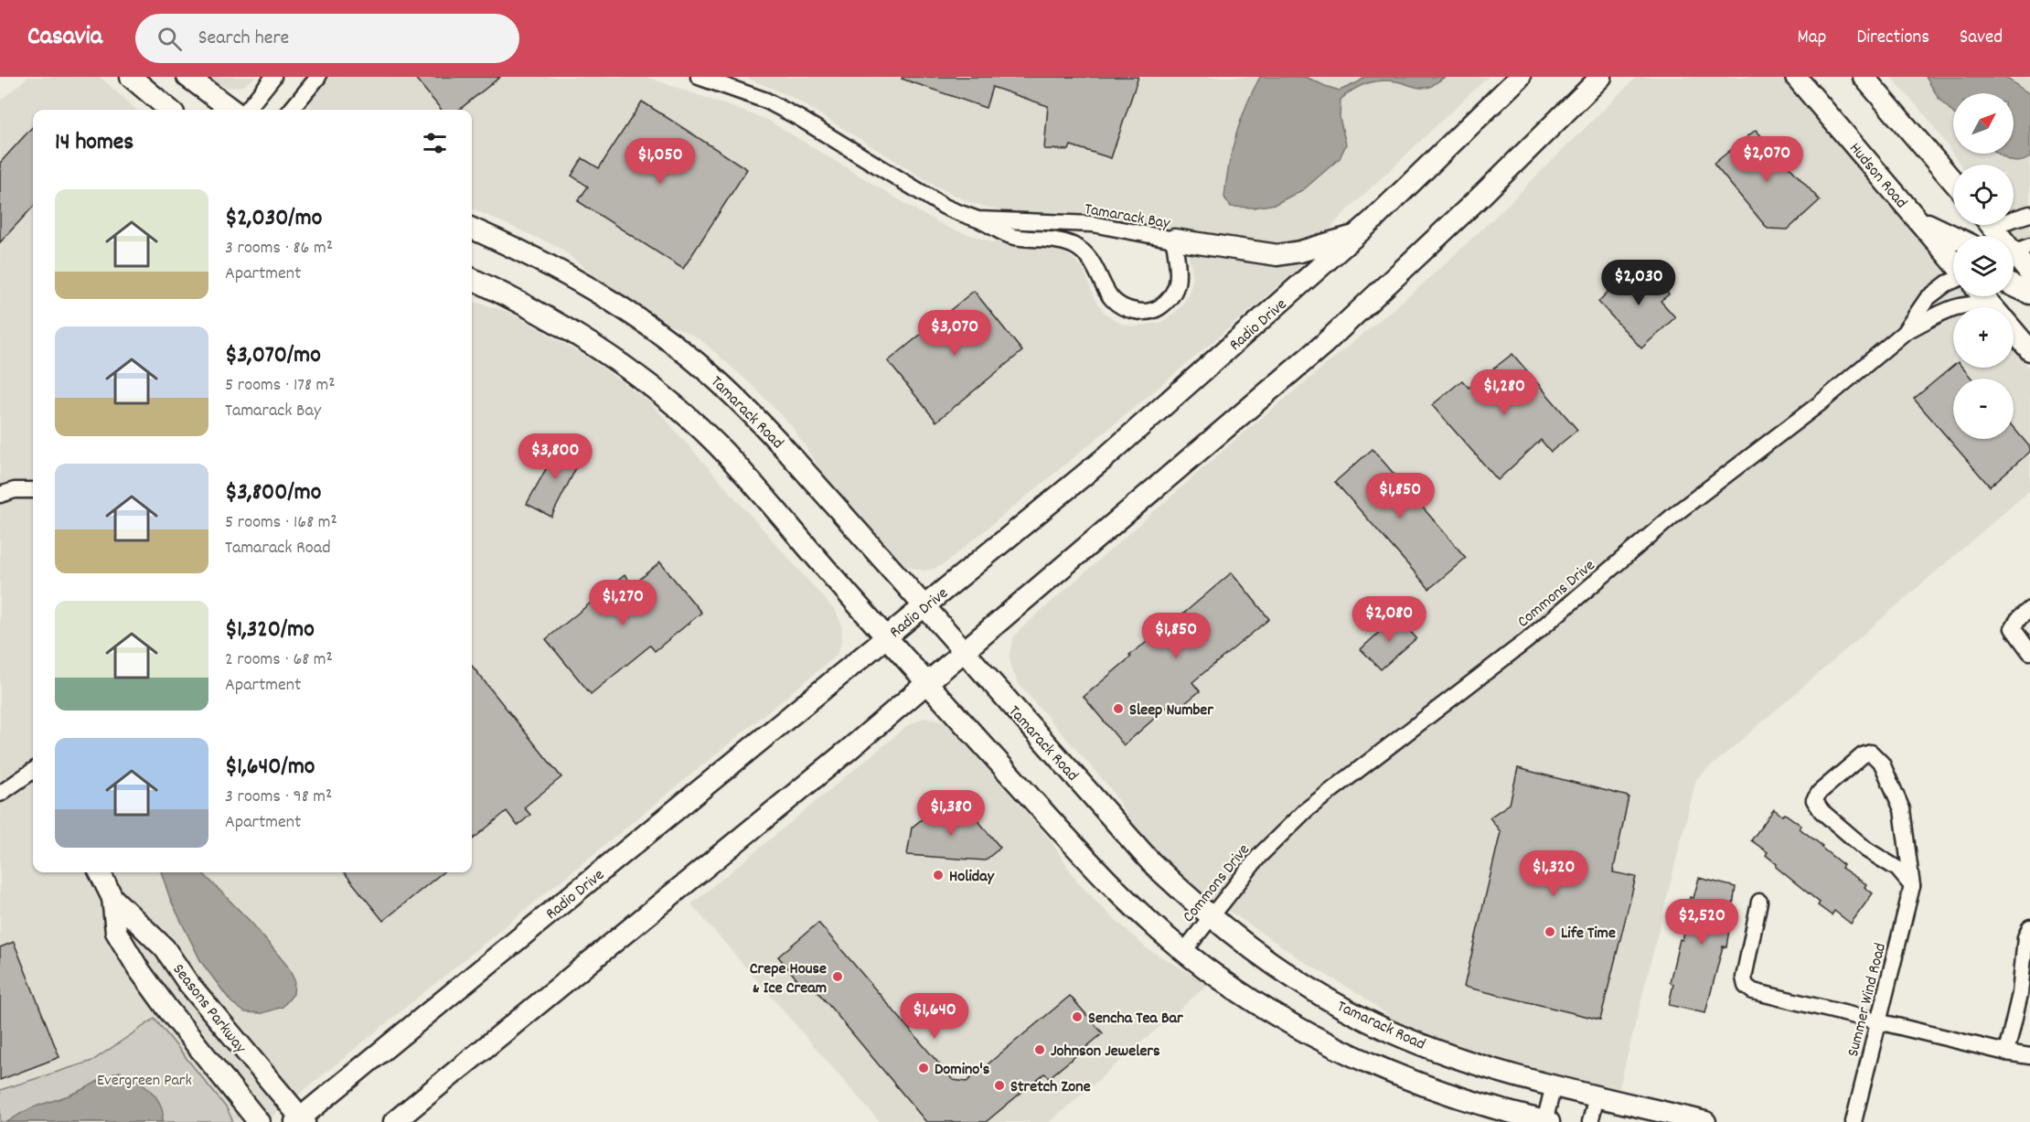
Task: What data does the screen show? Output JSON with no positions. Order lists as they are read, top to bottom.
{
  "streets": {
    "street": [
      "Hudson Road",
      "Tamarack Bay",
      "Radio Drive",
      "Tamarack Road",
      "Commons Drive",
      "Summer Wind Road",
      "Seasons Parkway"
    ]
  },
  "crossings": [
    ["Radio Drive", "Tamarack Road"],
    ["Radio Drive", "Seasons Parkway"],
    ["Tamarack Road", "Commons Drive"]
  ],
  "parks": ["Evergreen Park"],
  "places": [
    "Sleep Number",
    "Holiday",
    "Life Time",
    "Crepe House & Ice Cream",
    "Sencha Tea Bar",
    "Johnson Jewelers",
    "Domino's",
    "Stretch Zone"
  ],
  "north": "top right",
  "page": {
    "header": "Casavia",
    "search": "Search here",
    "nav": ["Map", "Directions", "Saved"],
    "map_buttons": ["+", "−"],
    "heading": "14 homes",
    "price": [
      "$2,070",
      "$1,050",
      "$2,030",
      "$3,070",
      "$1,280",
      "$3,800",
      "$1,850",
      "$1,270",
      "$2,080",
      "$1,850",
      "$1,380",
      "$1,320",
      "$2,520",
      "$1,640"
    ],
    "list": [
      {
        "name": "$2,030/mo",
        "note": "3 rooms · 86 m² · Apartment"
      },
      {
        "name": "$3,070/mo",
        "note": "5 rooms · 178 m² · Tamarack Bay"
      },
      {
        "name": "$3,800/mo",
        "note": "5 rooms · 168 m² · Tamarack Road"
      },
      {
        "name": "$1,320/mo",
        "note": "2 rooms · 68 m² · Apartment"
      },
      {
        "name": "$1,640/mo",
        "note": "3 rooms · 98 m² · Apartment"
      }
    ]
  }
}
